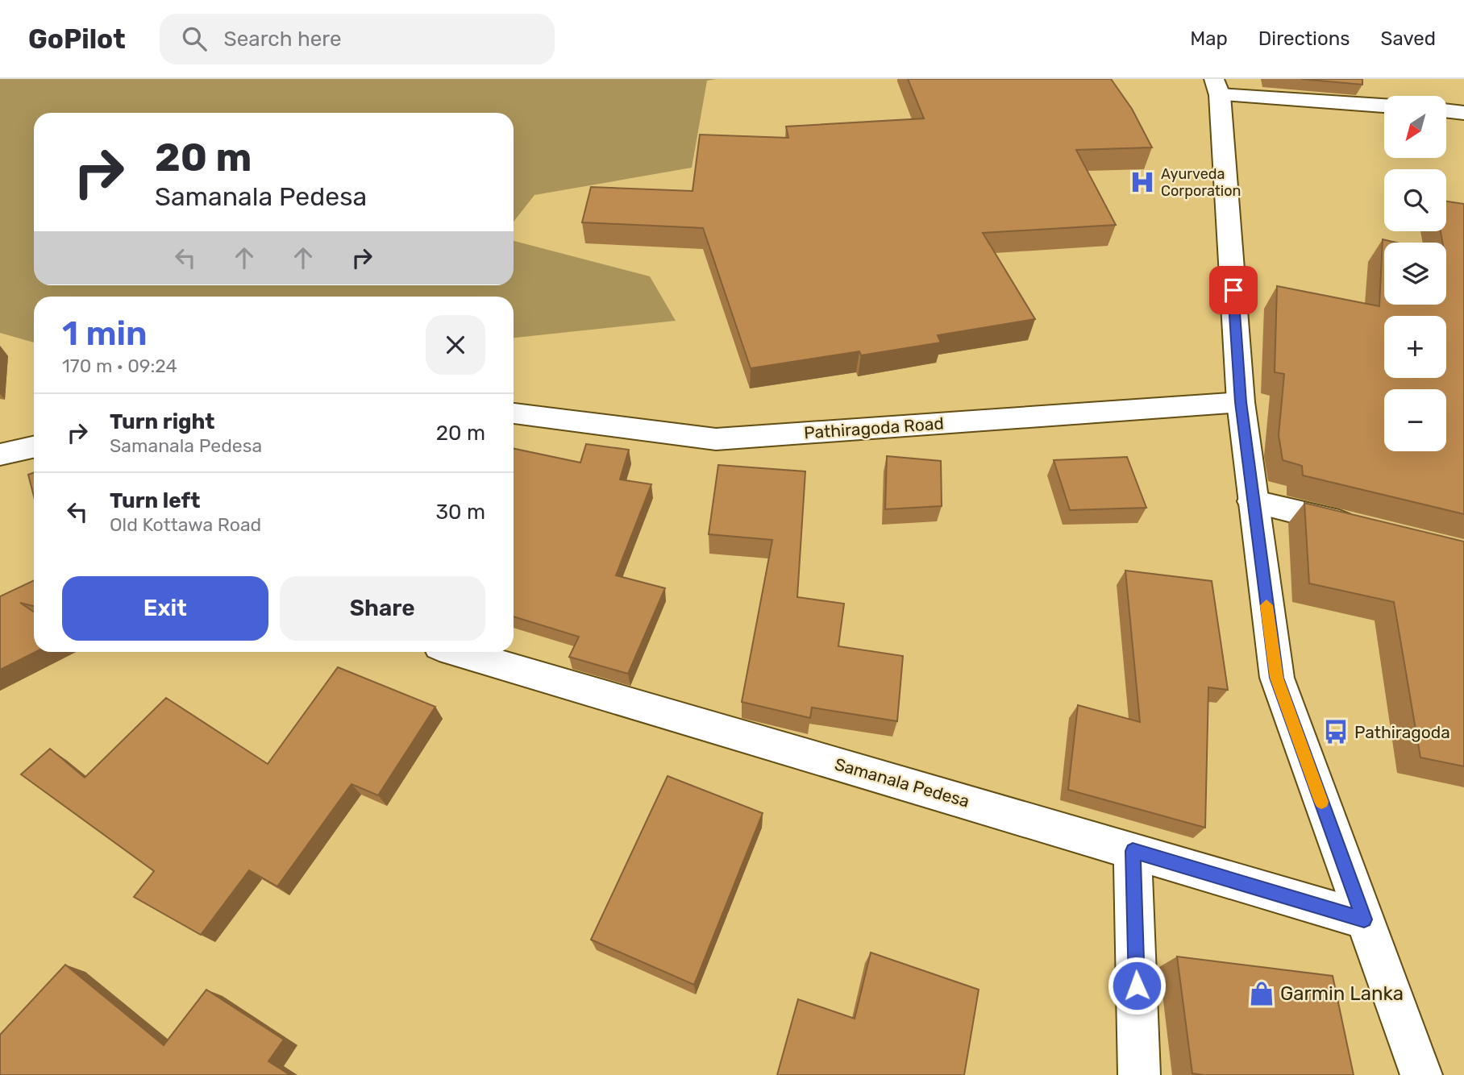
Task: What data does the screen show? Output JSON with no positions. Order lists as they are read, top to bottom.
{
  "streets": {
    "street": ["Pathiragoda Road", "Samanala Pedesa"]
  },
  "places": {
    "hospital": ["Ayurveda Corporation"],
    "bus stop": ["Pathiragoda"],
    "shop": ["Garmin Lanka"]
  },
  "north": "bottom left",
  "page": {
    "header": "GoPilot",
    "search": "Search here",
    "nav": ["Map", "Directions", "Saved"],
    "map_buttons": ["+", "−"],
    "turn": ["20 m", "Samanala Pedesa"],
    "heading": ["1 min", "170 m · 09:24"],
    "list": [
      {
        "name": "Turn right",
        "note": "Samanala Pedesa",
        "value": "20 m"
      },
      {
        "name": "Turn left",
        "note": "Old Kottawa Road",
        "value": "30 m"
      }
    ],
    "buttons": ["Exit", "Share"]
  }
}
